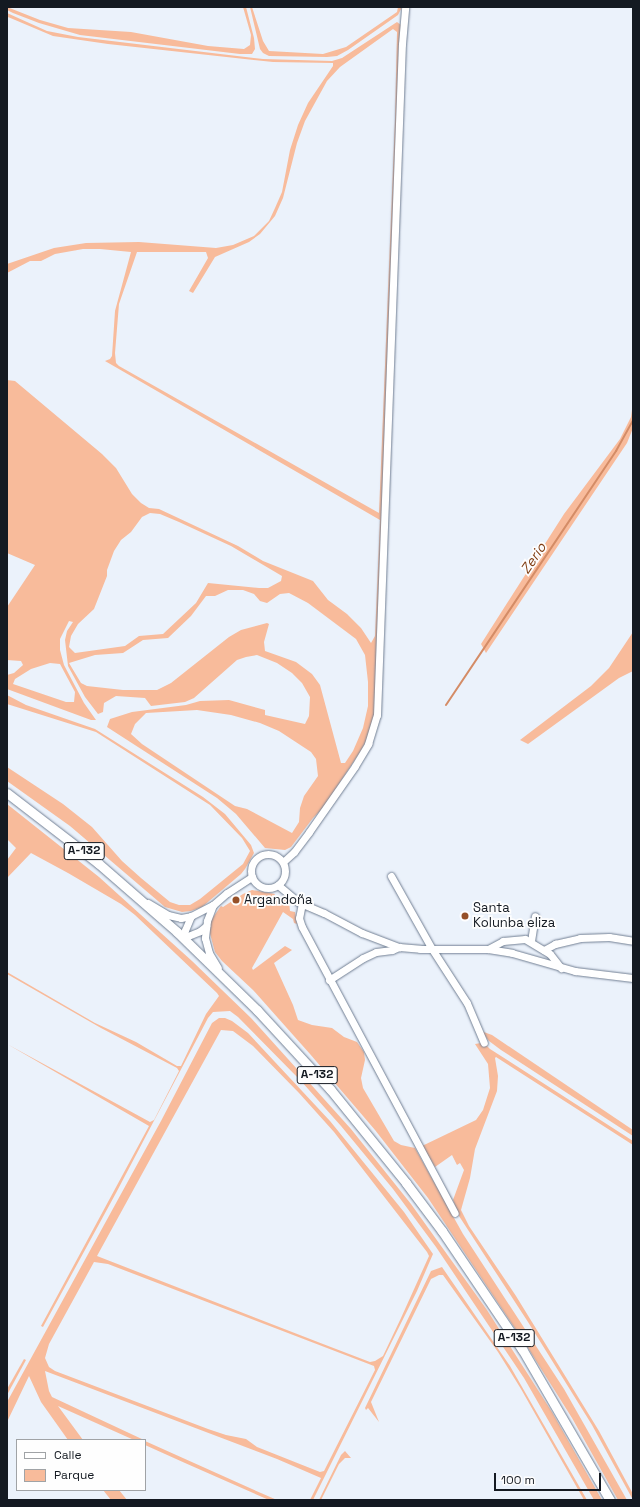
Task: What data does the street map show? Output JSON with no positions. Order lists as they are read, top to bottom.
{
  "streets": {
    "main road": ["A-132"]
  },
  "water": ["Zerio"],
  "places": ["Argandoña", "Santa Kolunba eliza"],
  "legend": ["Calle", "Parque"],
  "scale_bar": "100 m"
}
